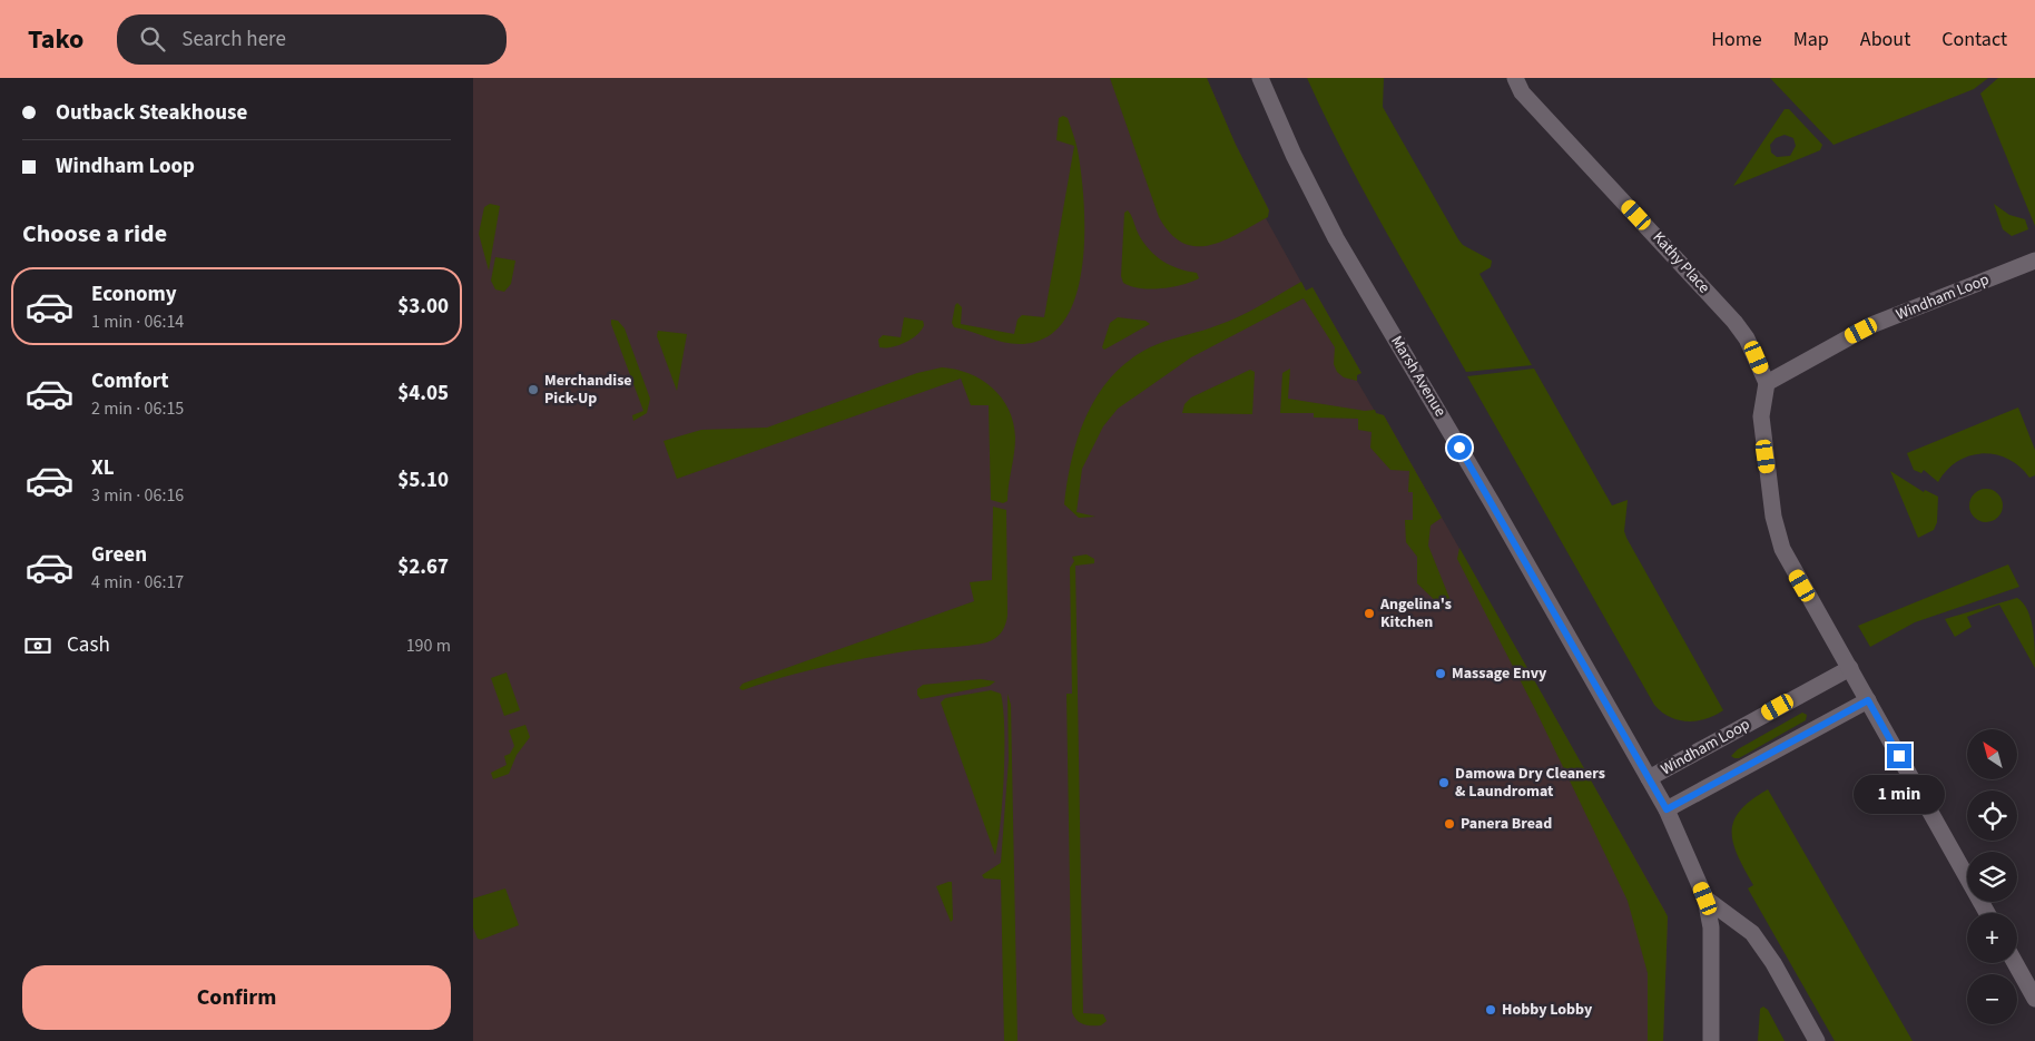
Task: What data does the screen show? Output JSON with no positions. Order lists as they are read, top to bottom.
{
  "streets": {
    "street": ["Kathy Place", "Windham Loop", "Marsh Avenue"]
  },
  "crossings": [
    ["Kathy Place", "Windham Loop"],
    ["Windham Loop", "Marsh Avenue"]
  ],
  "places": [
    "Merchandise Pick-Up",
    "Angelina's Kitchen",
    "Massage Envy",
    "Damowa Dry Cleaners & Laundromat",
    "Panera Bread",
    "Hobby Lobby"
  ],
  "north": "top left",
  "page": {
    "header": "Tako",
    "search": "Search here",
    "nav": [
      "Home",
      "Map",
      "About",
      "Contact"
    ],
    "banner": ["Outback Steakhouse", "Windham Loop"],
    "heading": "Choose a ride",
    "list": [
      {
        "name": "Economy",
        "note": "1 min · 06:14",
        "value": "$3.00"
      },
      {
        "name": "Comfort",
        "note": "2 min · 06:15",
        "value": "$4.05"
      },
      {
        "name": "XL",
        "note": "3 min · 06:16",
        "value": "$5.10"
      },
      {
        "name": "Green",
        "note": "4 min · 06:17",
        "value": "$2.67"
      }
    ],
    "pay": ["Cash", "190 m"],
    "map_buttons": ["+", "−"],
    "bubble": "1 min",
    "buttons": "Confirm"
  }
}
